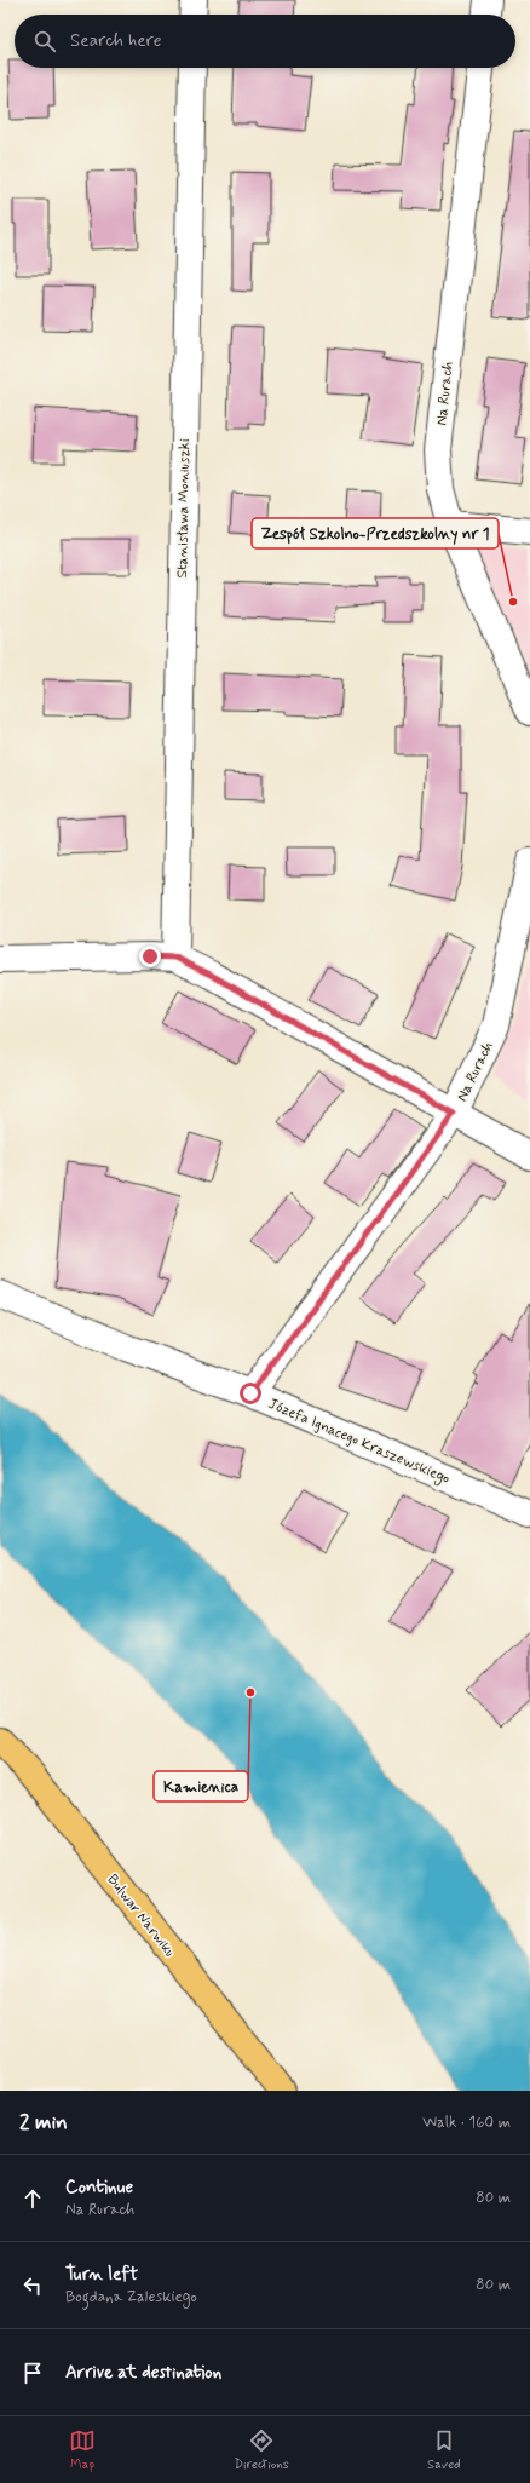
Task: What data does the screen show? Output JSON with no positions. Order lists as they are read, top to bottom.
{
  "streets": {
    "main road": ["Bulwar Narwiku"],
    "street": ["Na Rurach", "Stanisława Moniuszki", "Józefa Ignacego Kraszewskiego"]
  },
  "crossings": [
    ["Na Rurach", "Józefa Ignacego Kraszewskiego"]
  ],
  "places": ["Zespół Szkolno-Przedszkolny nr 1", "Kamienica"],
  "page": {
    "search": "Search here",
    "heading": ["2 min", "Walk · 160 m"],
    "list": [
      ["Continue", "Na Rurach", "80 m"],
      ["Turn left", "Bogdana Zaleskiego", "80 m"],
      "Arrive at destination"
    ],
    "nav": ["Map", "Directions", "Saved"]
  }
}
